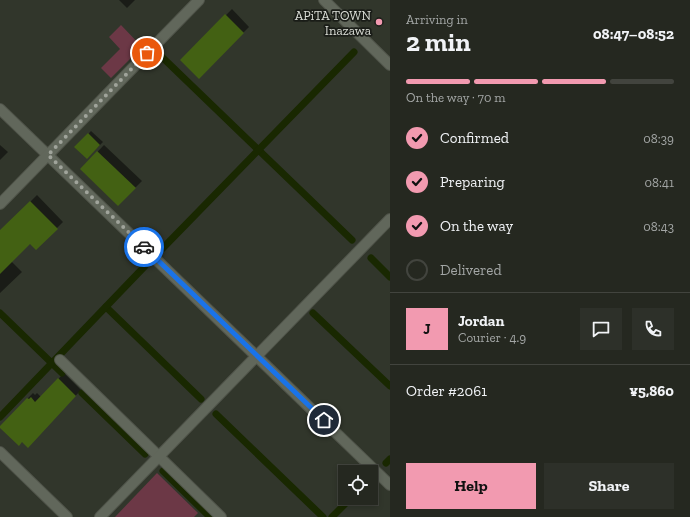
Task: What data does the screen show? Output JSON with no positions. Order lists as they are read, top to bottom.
{
  "places": ["APiTA TOWN Inazawa"],
  "page": {
    "heading": ["2 min", "Arriving in", "08:47–08:52"],
    "panel": [
      "Jordan",
      "Courier · 4.9",
      "Order #2061",
      "¥5,860"
    ],
    "bar": "On the way · 70 m",
    "list": [
      ["Confirmed", "08:39"],
      ["Preparing", "08:41"],
      ["On the way", "08:43"],
      "Delivered"
    ],
    "round": "J",
    "buttons": ["Help", "Share"]
  }
}
